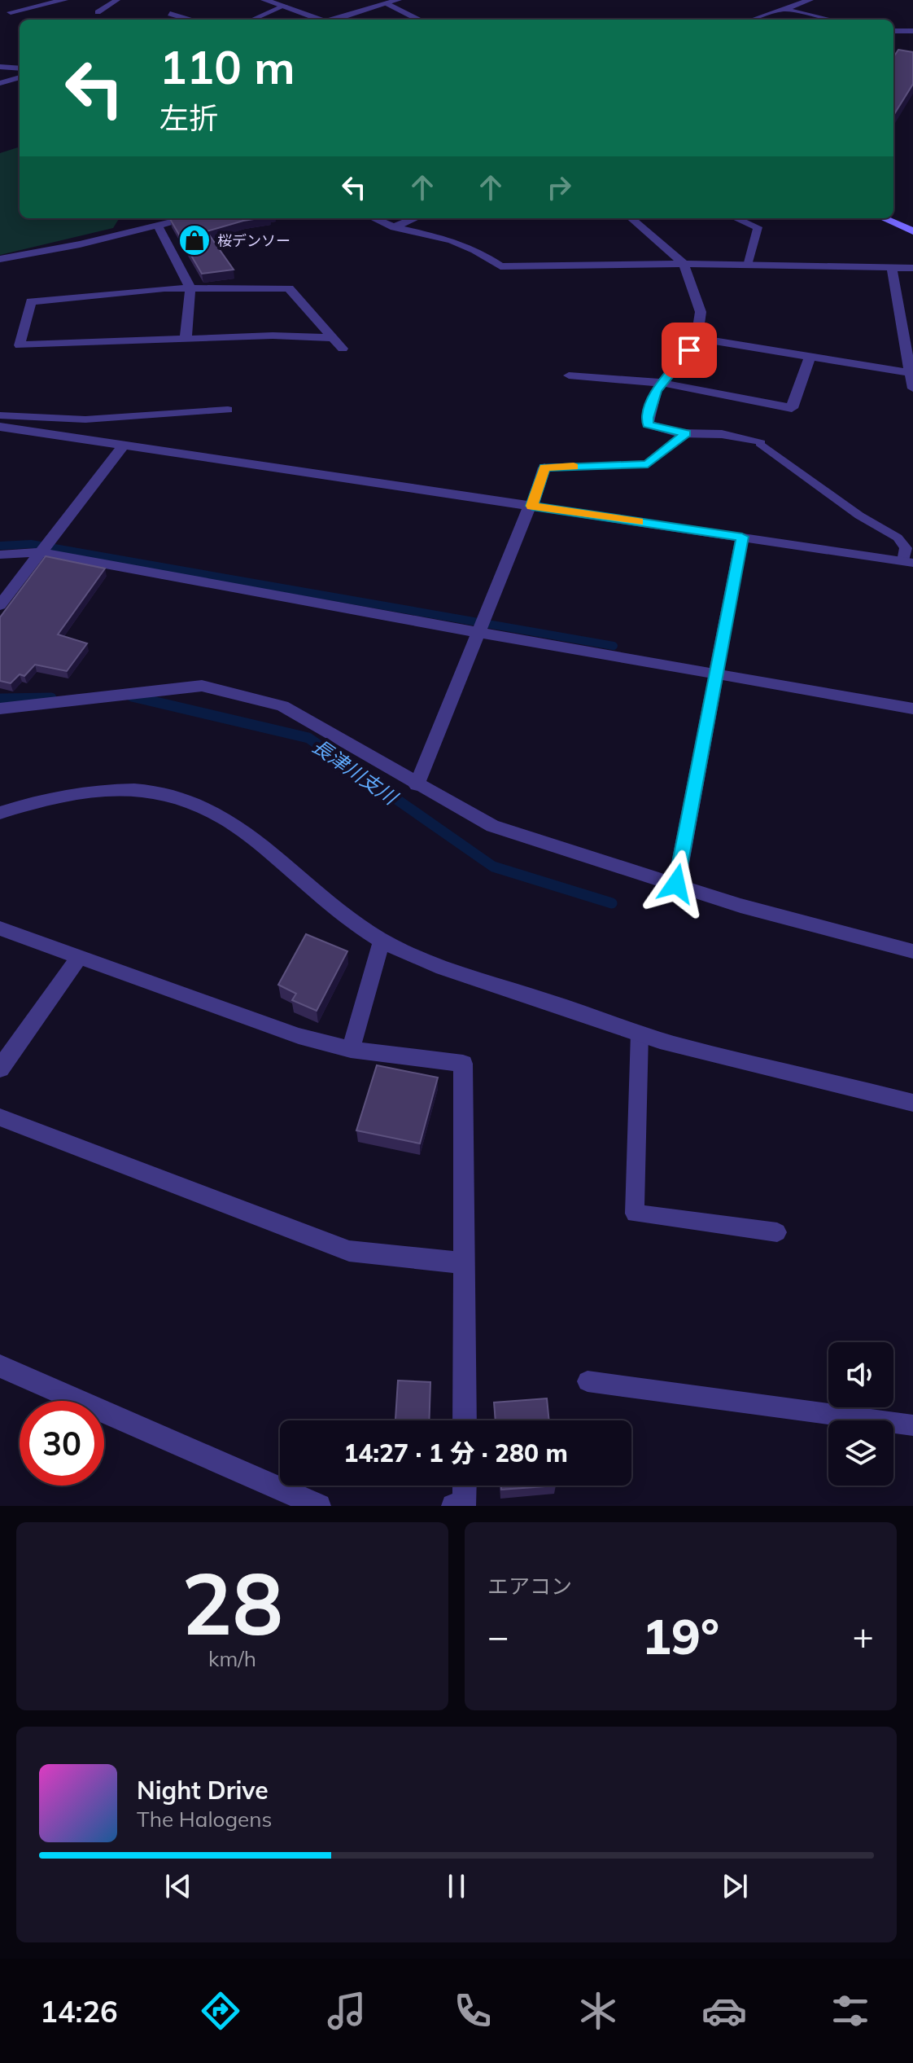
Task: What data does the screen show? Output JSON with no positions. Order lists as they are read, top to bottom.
{
  "water": ["長津川支川"],
  "places": {
    "shop": ["桜デンソー"]
  },
  "page": {
    "turn": ["110 m", "左折"],
    "limit": "30",
    "trip": "14:27 · 1 分 · 280 m",
    "tile": [
      ["28", "km/h"],
      "エアコン"
    ],
    "heat": ["−", "19°", "+"],
    "song": ["Night Drive", "The Halogens"],
    "tabs": "14:26"
  }
}
